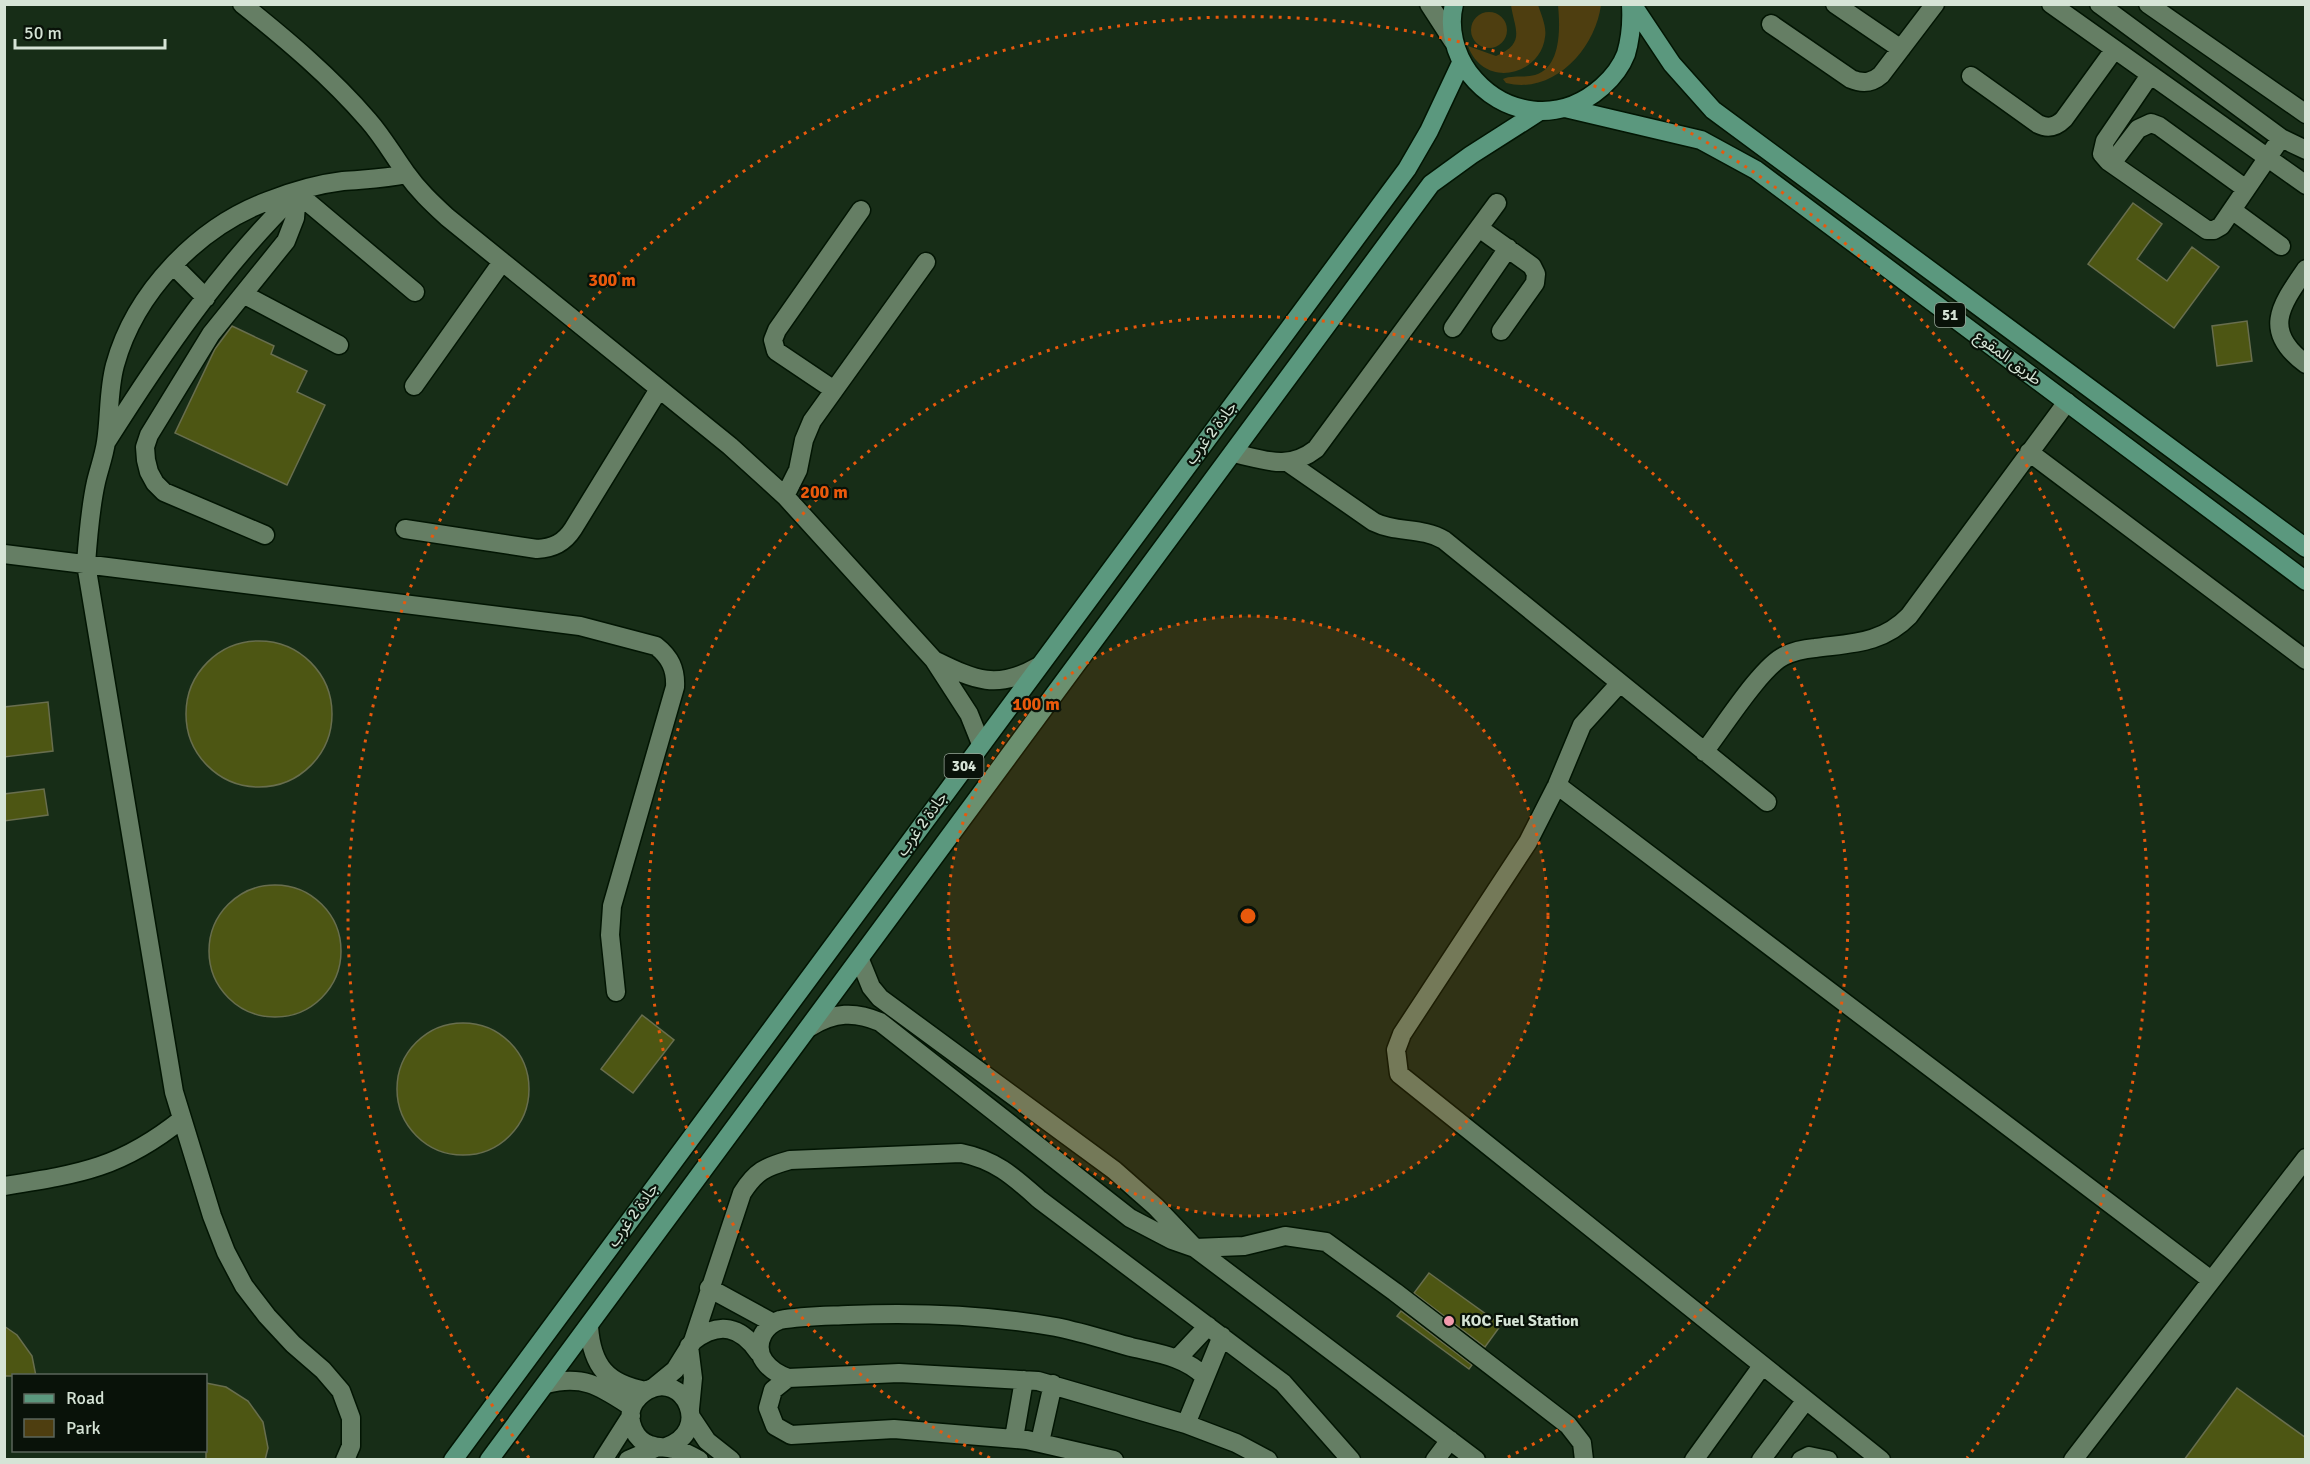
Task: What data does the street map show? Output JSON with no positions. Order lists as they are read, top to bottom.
{
  "streets": {
    "main road": [
      "51",
      "طريق المقوع",
      "جادة 2 غرب",
      "304"
    ]
  },
  "crossings": [
    ["51", "طريق المقوع"],
    ["51", "جادة 2 غرب"]
  ],
  "places": ["KOC Fuel Station"],
  "legend": ["Road", "Park"],
  "scale_bar": "50 m",
  "rings": ["300 m", "200 m", "100 m"]
}
